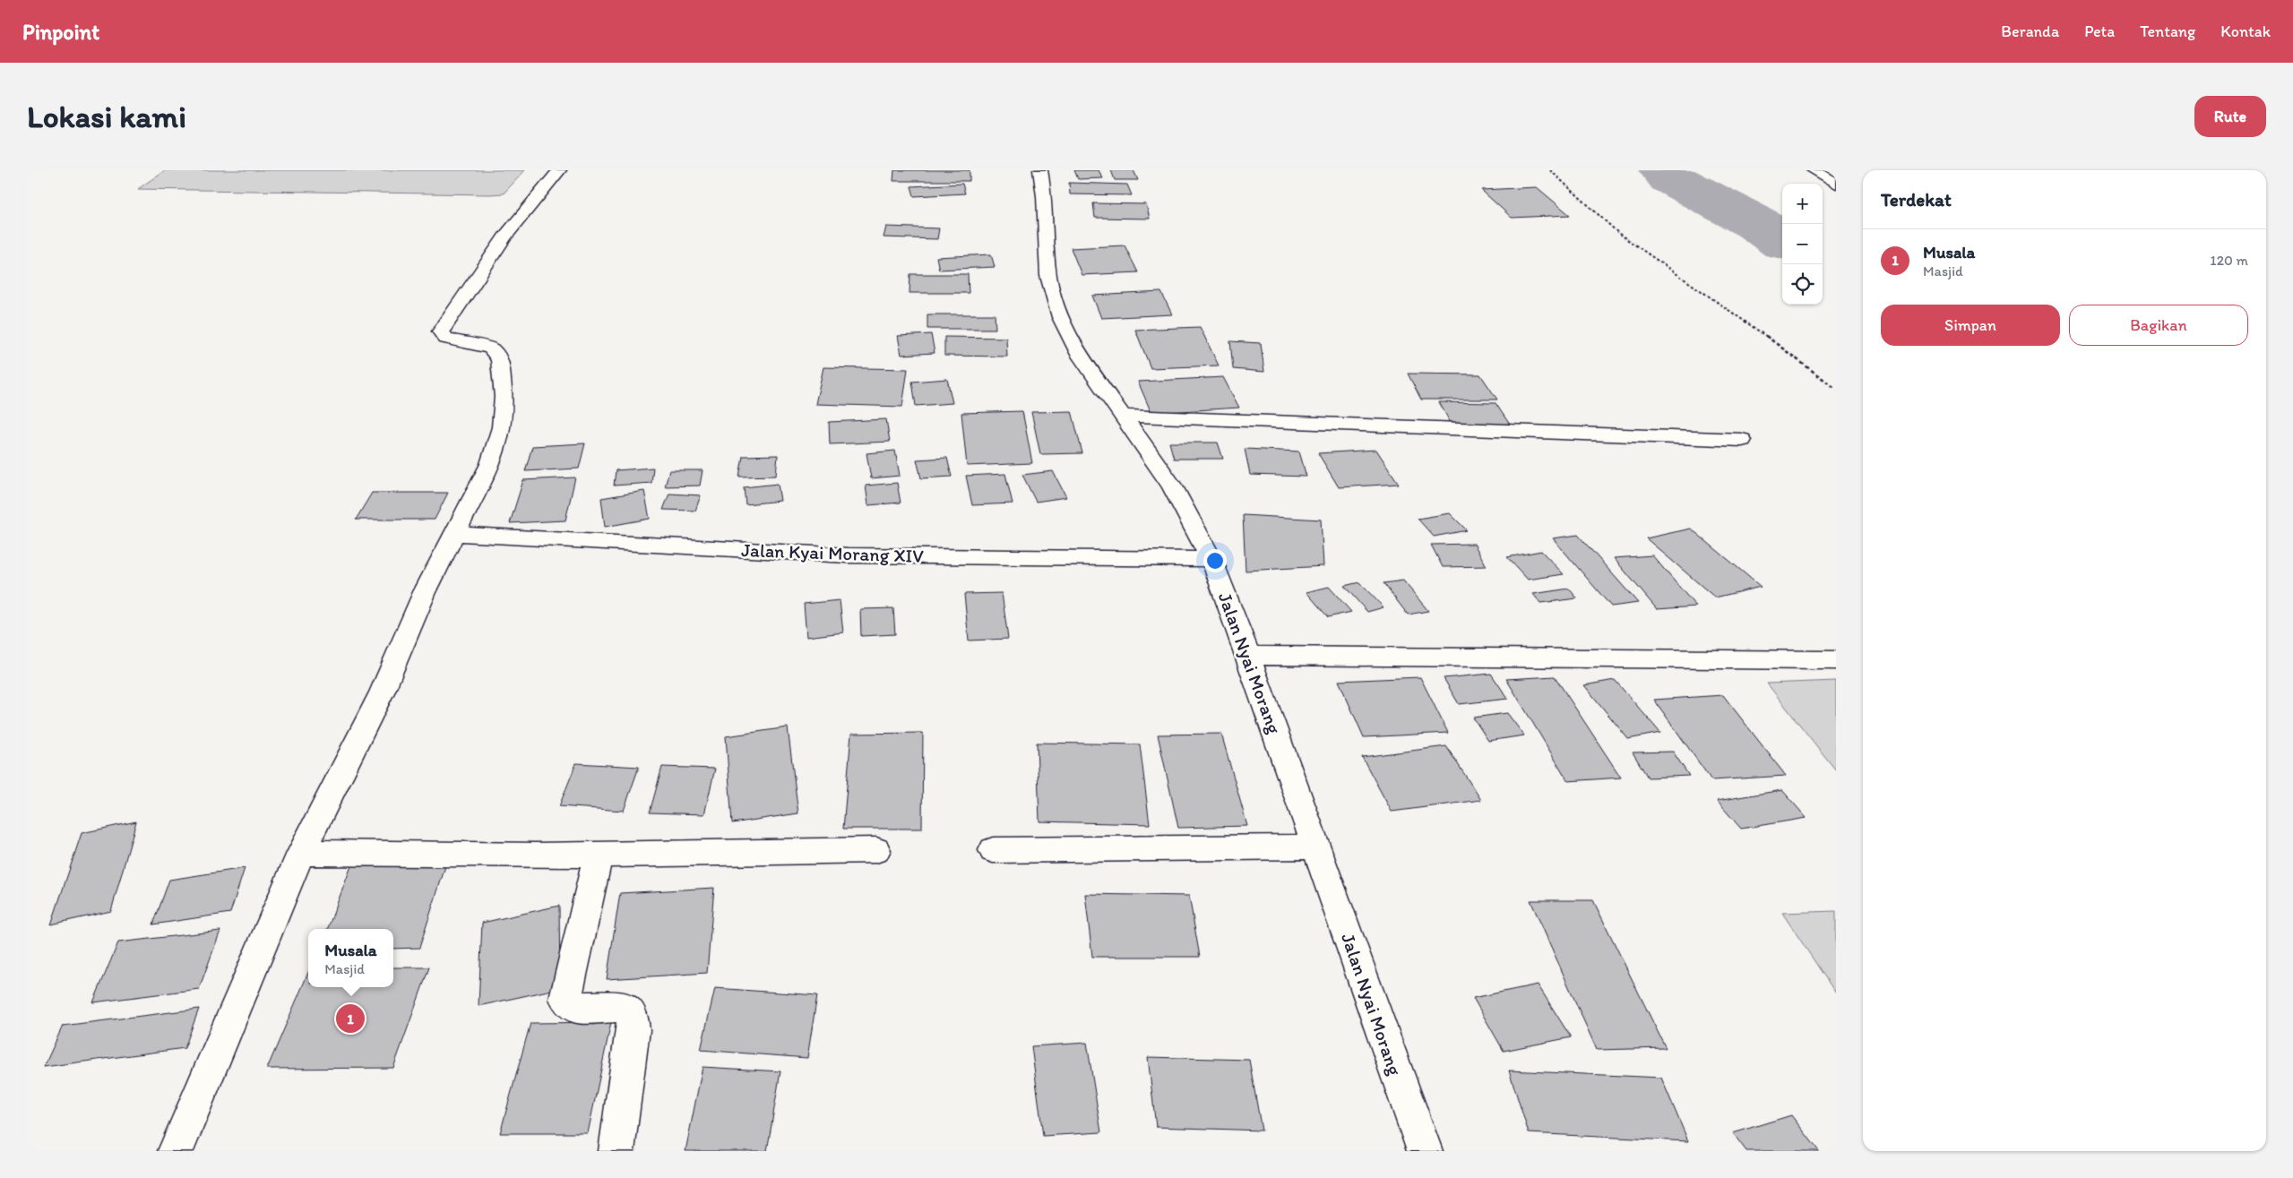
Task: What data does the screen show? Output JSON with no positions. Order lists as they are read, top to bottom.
{
  "streets": {
    "street": ["Jalan Kyai Morang XIV", "Jalan Nyai Morang"]
  },
  "crossings": [
    ["Jalan Kyai Morang XIV", "Jalan Nyai Morang"]
  ],
  "page": {
    "header": "Pinpoint",
    "nav": [
      "Beranda",
      "Peta",
      "Tentang",
      "Kontak"
    ],
    "buttons": [
      "Rute",
      ["Simpan", "Bagikan"]
    ],
    "title": "Lokasi kami",
    "heading": "Terdekat",
    "map_buttons": ["+", "−"],
    "list": [
      {
        "mark": "1",
        "name": "Musala",
        "note": "Masjid",
        "value": "120 m"
      }
    ],
    "popup": ["Musala", "Masjid"],
    "pins": "1"
  }
}
